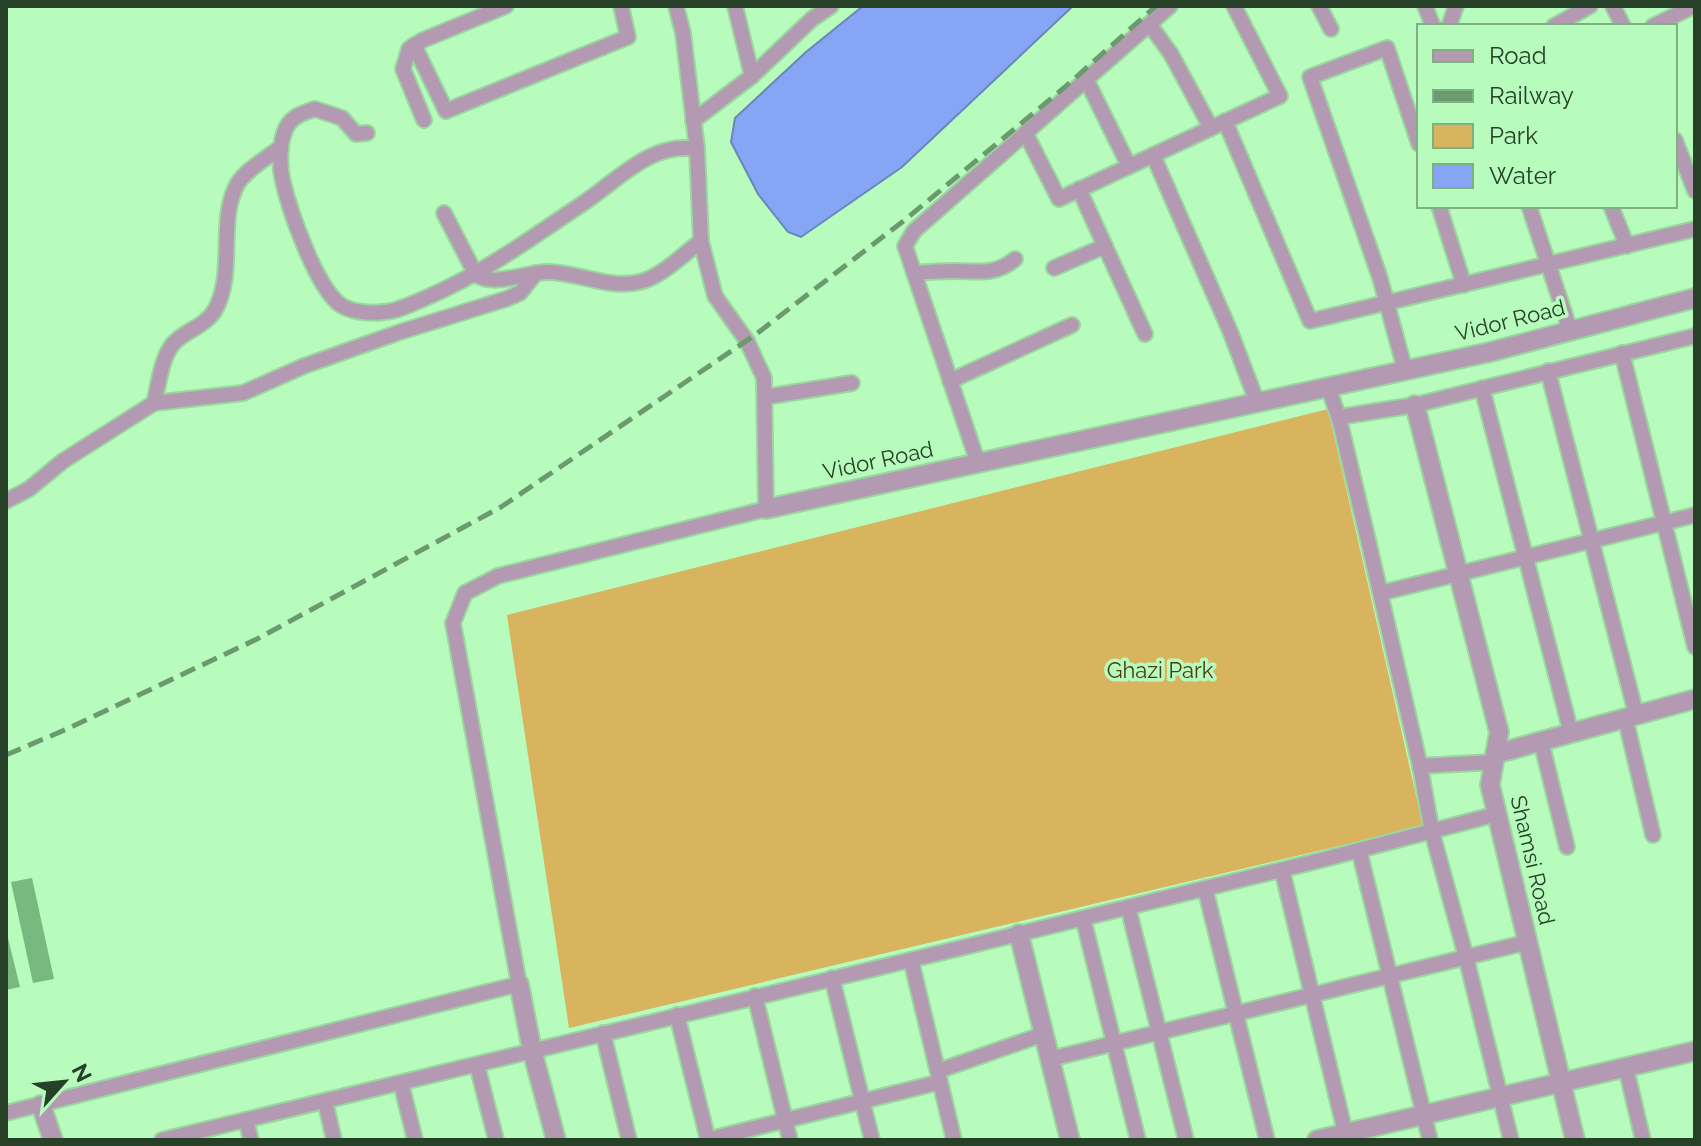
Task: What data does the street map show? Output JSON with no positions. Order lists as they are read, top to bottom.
{
  "streets": {
    "street": ["Vidor Road", "Shamsi Road"]
  },
  "parks": ["Ghazi Park"],
  "legend": [
    "Road",
    "Railway",
    "Park",
    "Water"
  ],
  "north": "top right"
}
